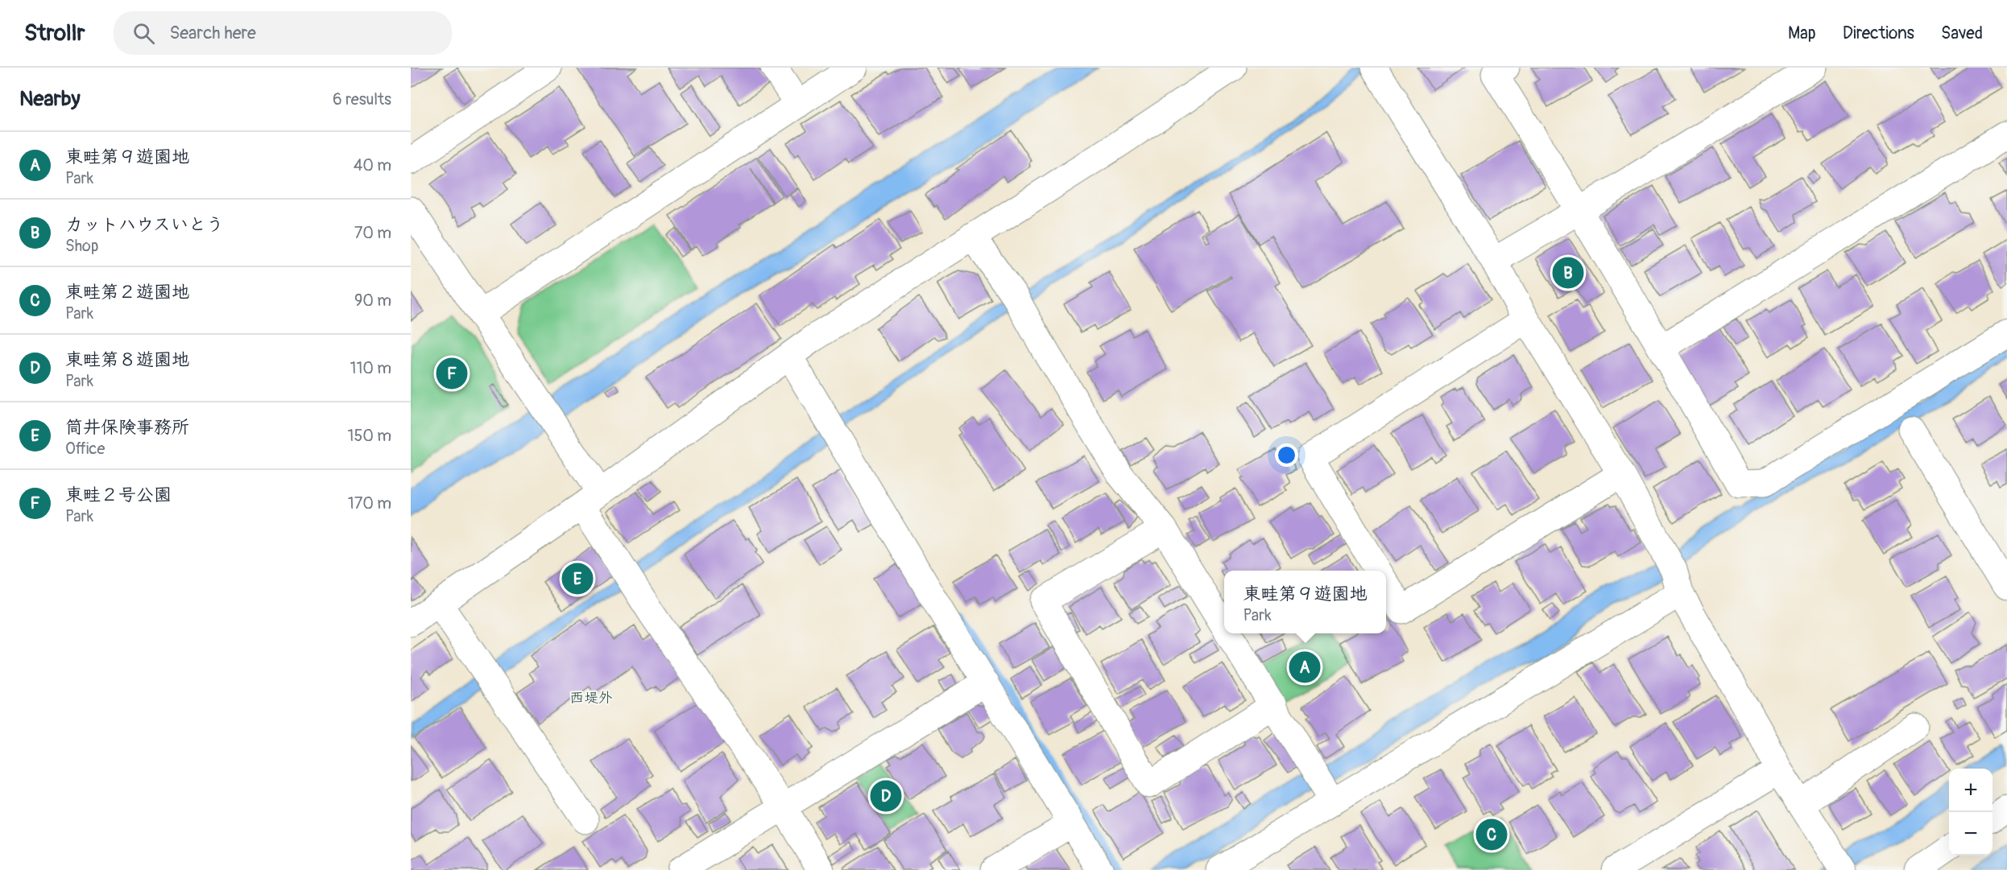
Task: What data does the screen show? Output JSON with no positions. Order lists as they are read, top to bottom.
{
  "districts": ["西堤外"],
  "page": {
    "header": "Strollr",
    "search": "Search here",
    "nav": ["Map", "Directions", "Saved"],
    "heading": ["Nearby", "6 results"],
    "list": [
      {
        "mark": "A",
        "name": "東畦第９遊園地",
        "note": "Park",
        "value": "40 m"
      },
      {
        "mark": "B",
        "name": "カットハウスいとう",
        "note": "Shop",
        "value": "70 m"
      },
      {
        "mark": "C",
        "name": "東畦第２遊園地",
        "note": "Park",
        "value": "90 m"
      },
      {
        "mark": "D",
        "name": "東畦第８遊園地",
        "note": "Park",
        "value": "110 m"
      },
      {
        "mark": "E",
        "name": "筒井保険事務所",
        "note": "Office",
        "value": "150 m"
      },
      {
        "mark": "F",
        "name": "東畦２号公園",
        "note": "Park",
        "value": "170 m"
      }
    ],
    "pins": [
      "B",
      "F",
      "E",
      "A",
      "D",
      "C"
    ],
    "popup": ["東畦第９遊園地", "Park"],
    "map_buttons": ["+", "−"]
  }
}
